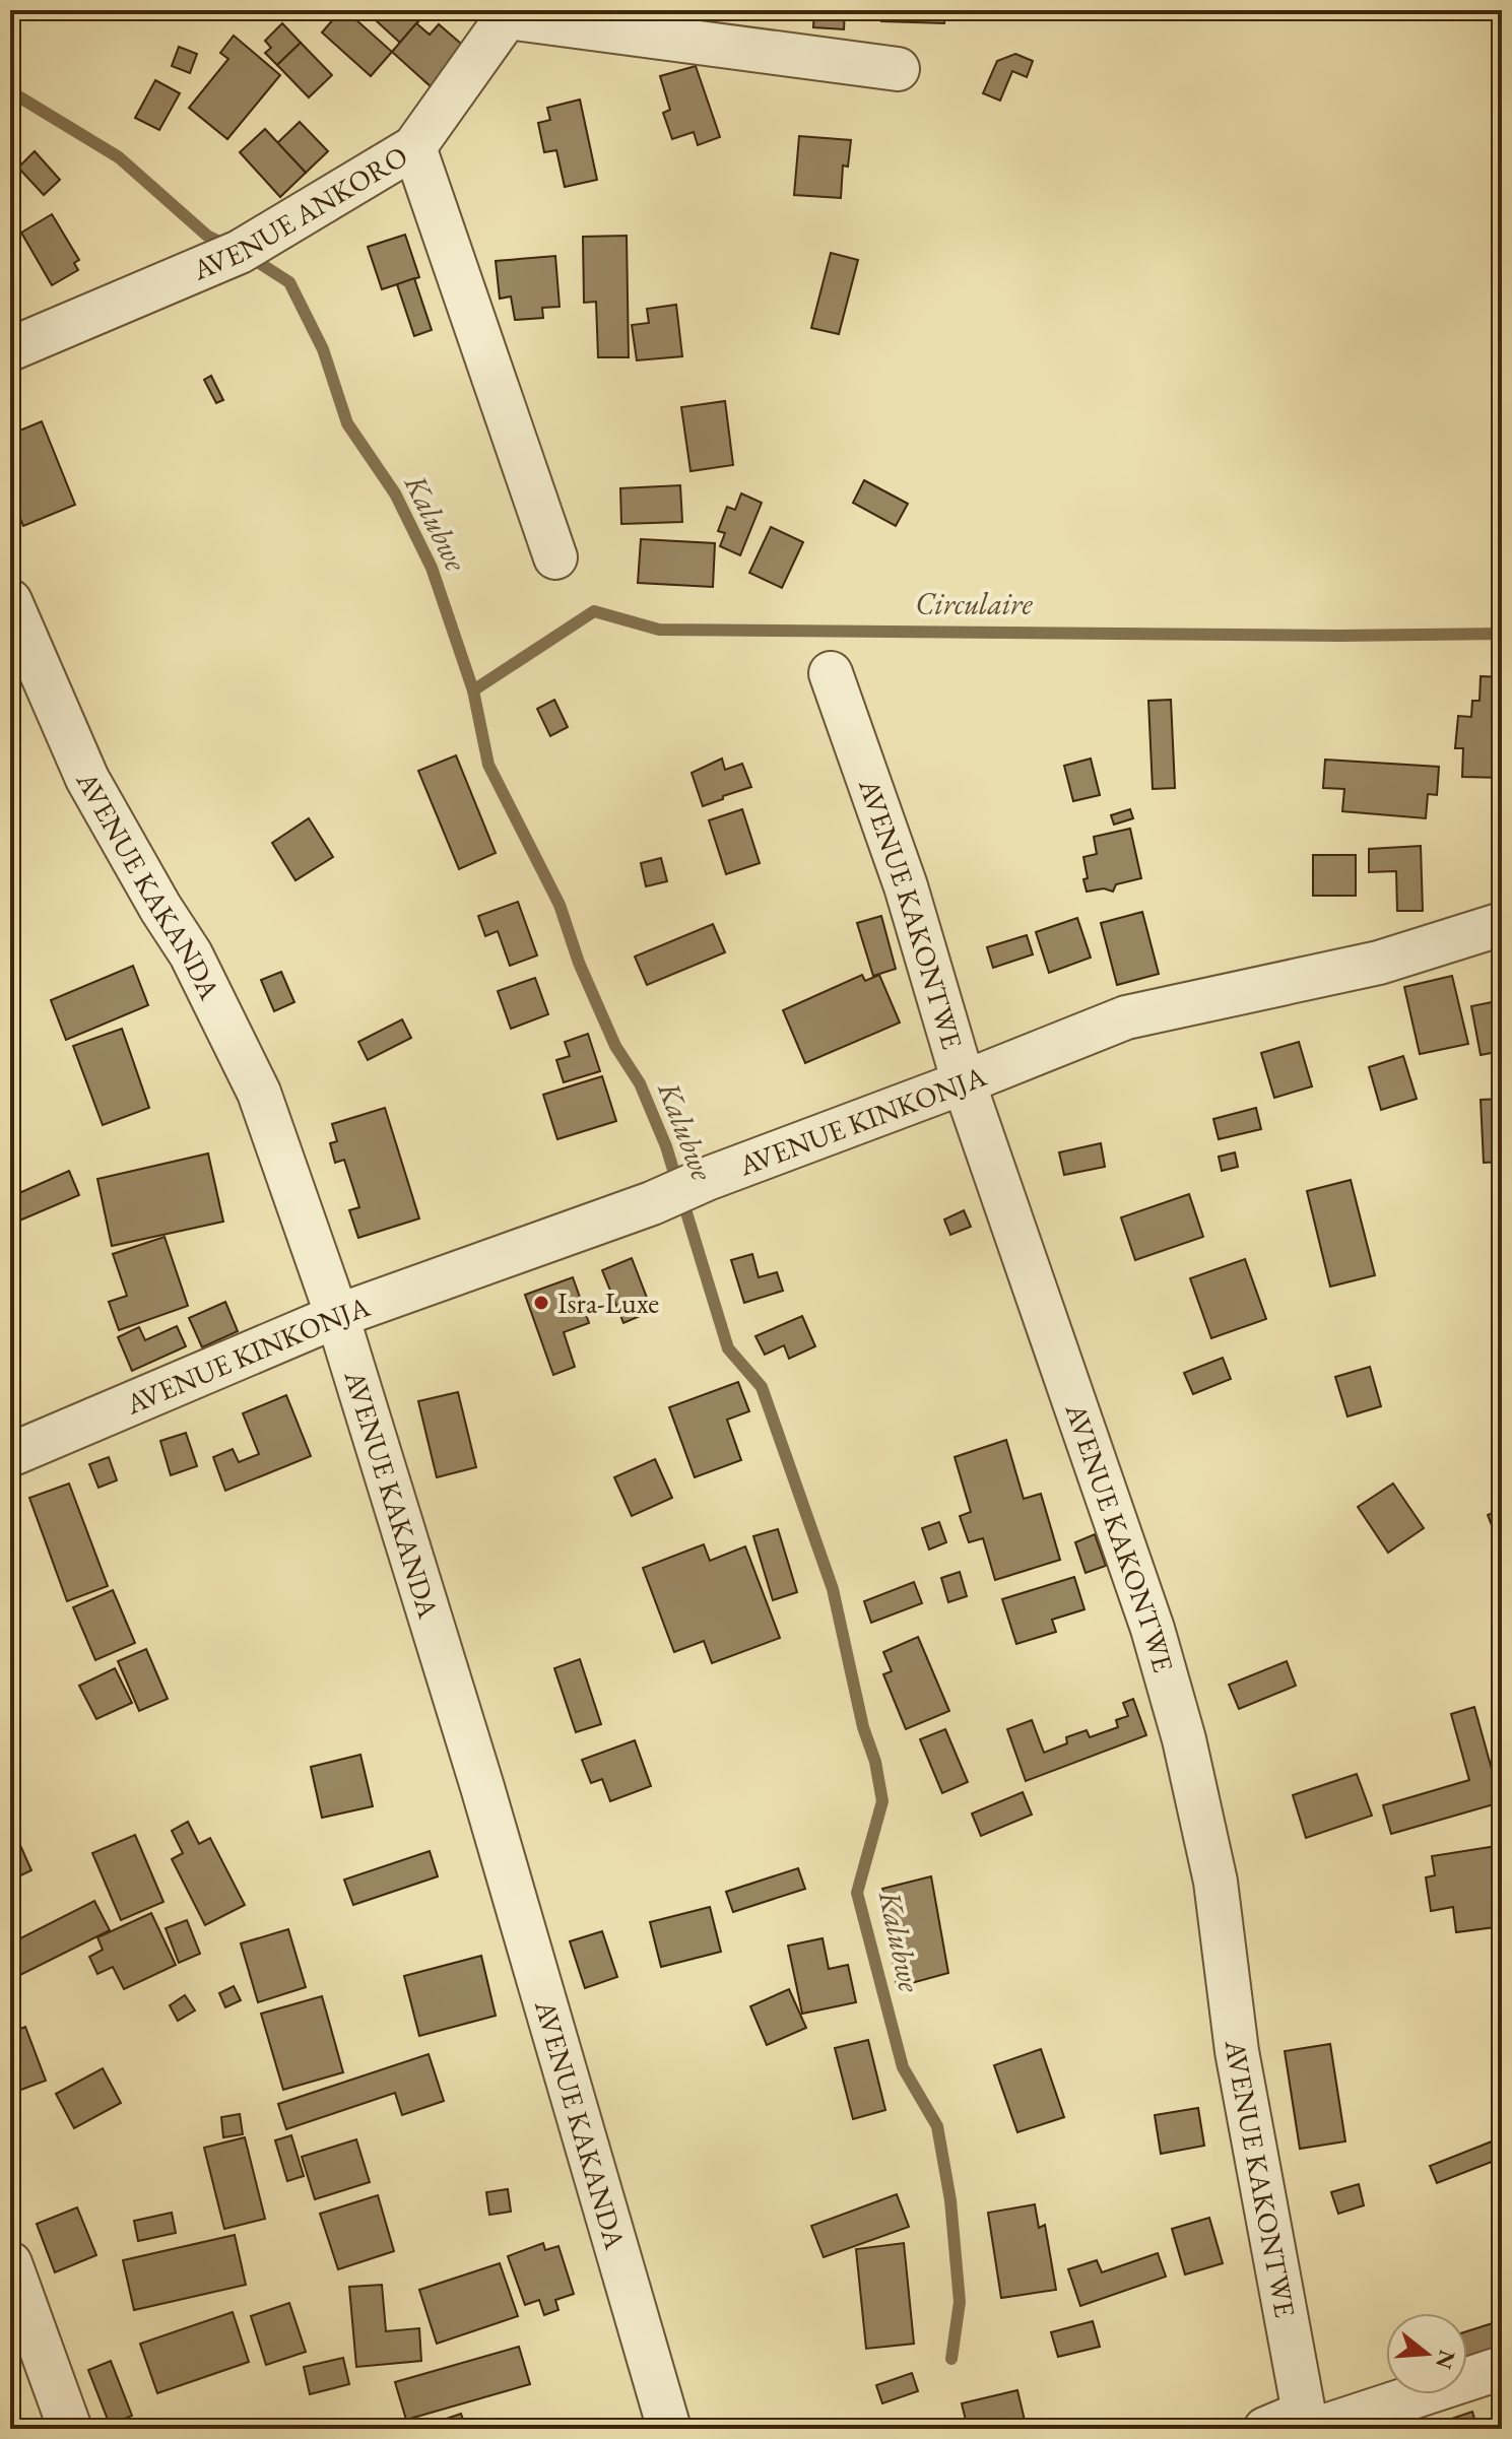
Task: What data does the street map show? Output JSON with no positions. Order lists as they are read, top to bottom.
{
  "streets": {
    "street": [
      "AVENUE ANKORO",
      "AVENUE KAKANDA",
      "AVENUE KAKONTWE",
      "AVENUE KINKONJA"
    ]
  },
  "crossings": [
    ["AVENUE KAKANDA", "AVENUE KINKONJA"],
    ["AVENUE KAKONTWE", "AVENUE KINKONJA"]
  ],
  "water": ["Kalubwe", "Circulaire"],
  "places": ["Isra-Luxe"],
  "north": "right"
}
